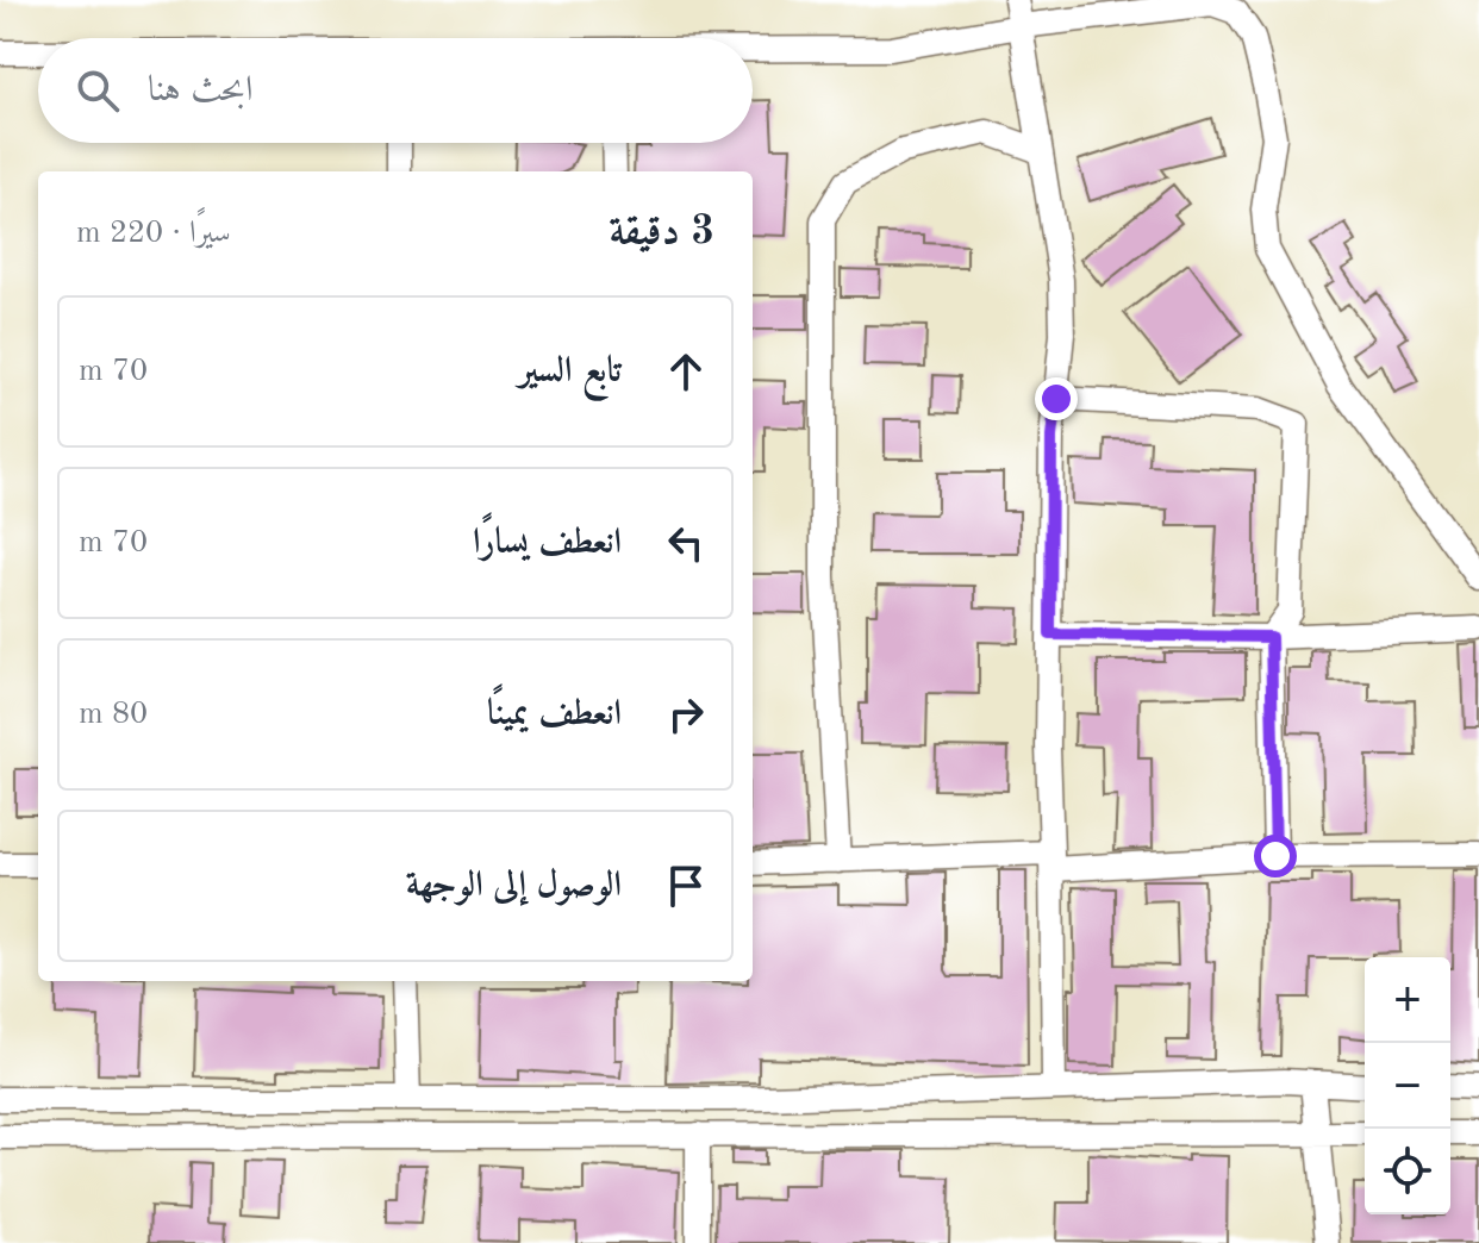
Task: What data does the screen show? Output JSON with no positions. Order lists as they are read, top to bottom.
{
  "page": {
    "search": "ابحث هنا",
    "heading": ["3 دقيقة", "سيرًا · 220 m"],
    "list": [
      ["تابع السير", "70 m"],
      ["انعطف يسارًا", "70 m"],
      ["انعطف يمينًا", "80 m"],
      "الوصول إلى الوجهة"
    ],
    "map_buttons": ["+", "−"]
  }
}
